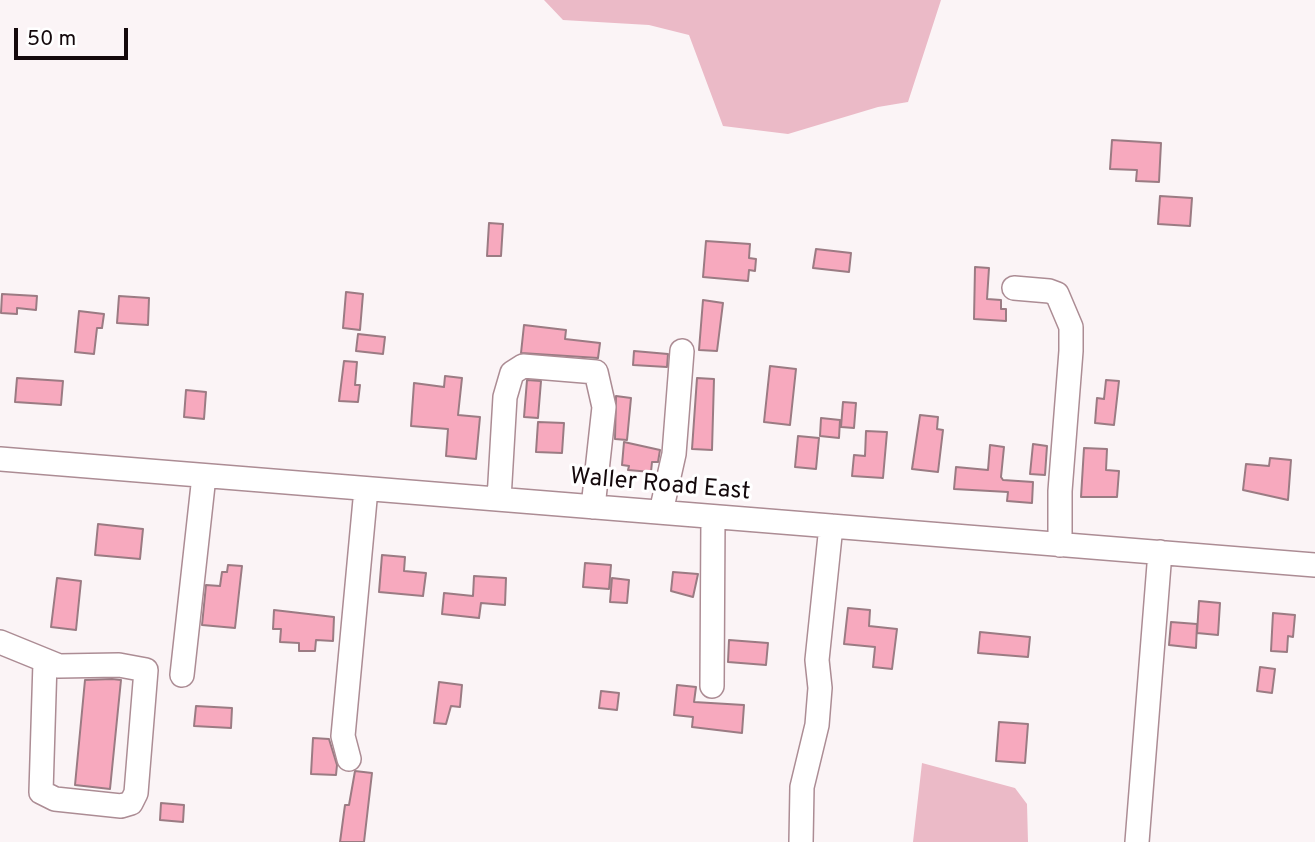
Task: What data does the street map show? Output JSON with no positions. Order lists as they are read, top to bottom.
{
  "streets": {
    "street": ["Waller Road East"]
  },
  "scale_bar": "50 m"
}
